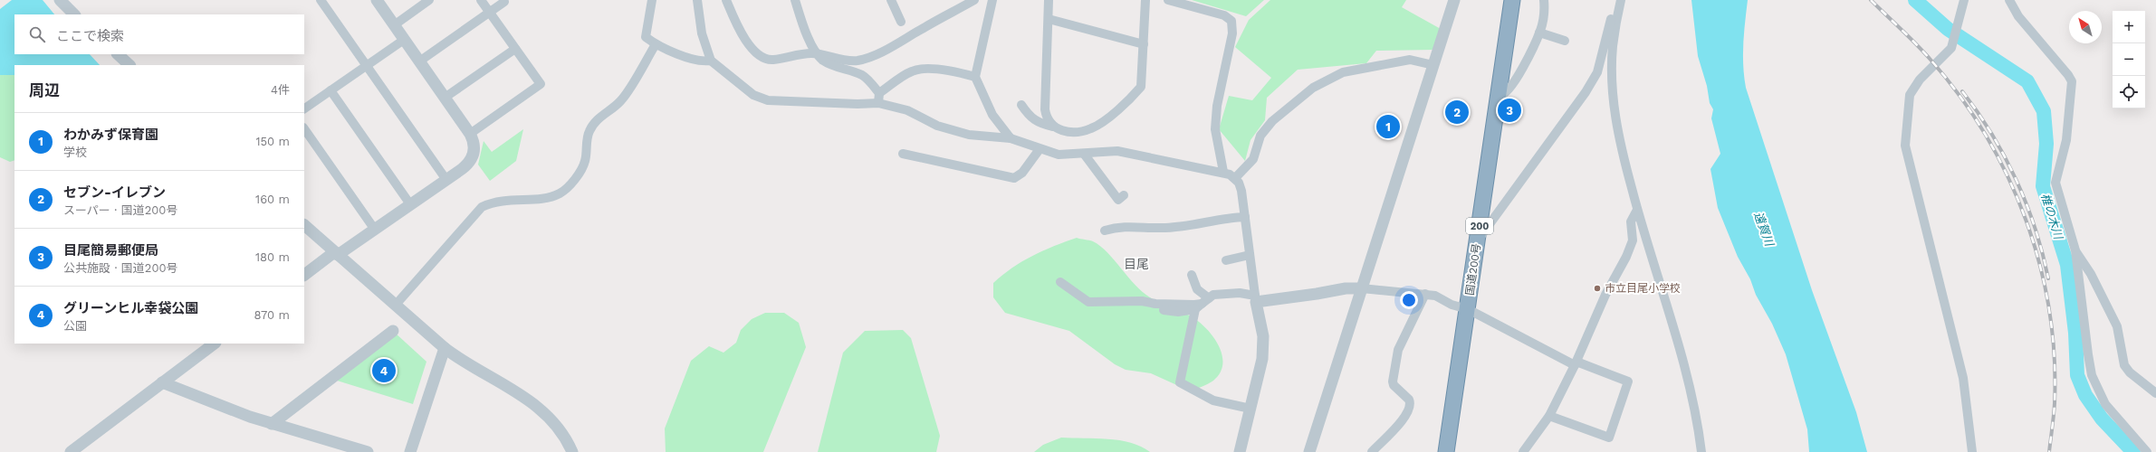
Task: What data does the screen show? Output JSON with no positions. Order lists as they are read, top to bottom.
{
  "streets": {
    "highway": ["200", "国道200号"]
  },
  "districts": ["目尾"],
  "water": ["椎の木川", "遠賀川"],
  "places": ["市立目尾小学校"],
  "north": "top left",
  "page": {
    "map_buttons": ["+", "−"],
    "search": "ここで検索",
    "heading": ["周辺", "4件"],
    "pins": [
      "3",
      "2",
      "1",
      "4"
    ],
    "list": [
      {
        "mark": "1",
        "name": "わかみず保育園",
        "note": "学校",
        "value": "150 m"
      },
      {
        "mark": "2",
        "name": "セブン-イレブン",
        "note": "スーパー · 国道200号",
        "value": "160 m"
      },
      {
        "mark": "3",
        "name": "目尾簡易郵便局",
        "note": "公共施設 · 国道200号",
        "value": "180 m"
      },
      {
        "mark": "4",
        "name": "グリーンヒル幸袋公園",
        "note": "公園",
        "value": "870 m"
      }
    ]
  }
}
